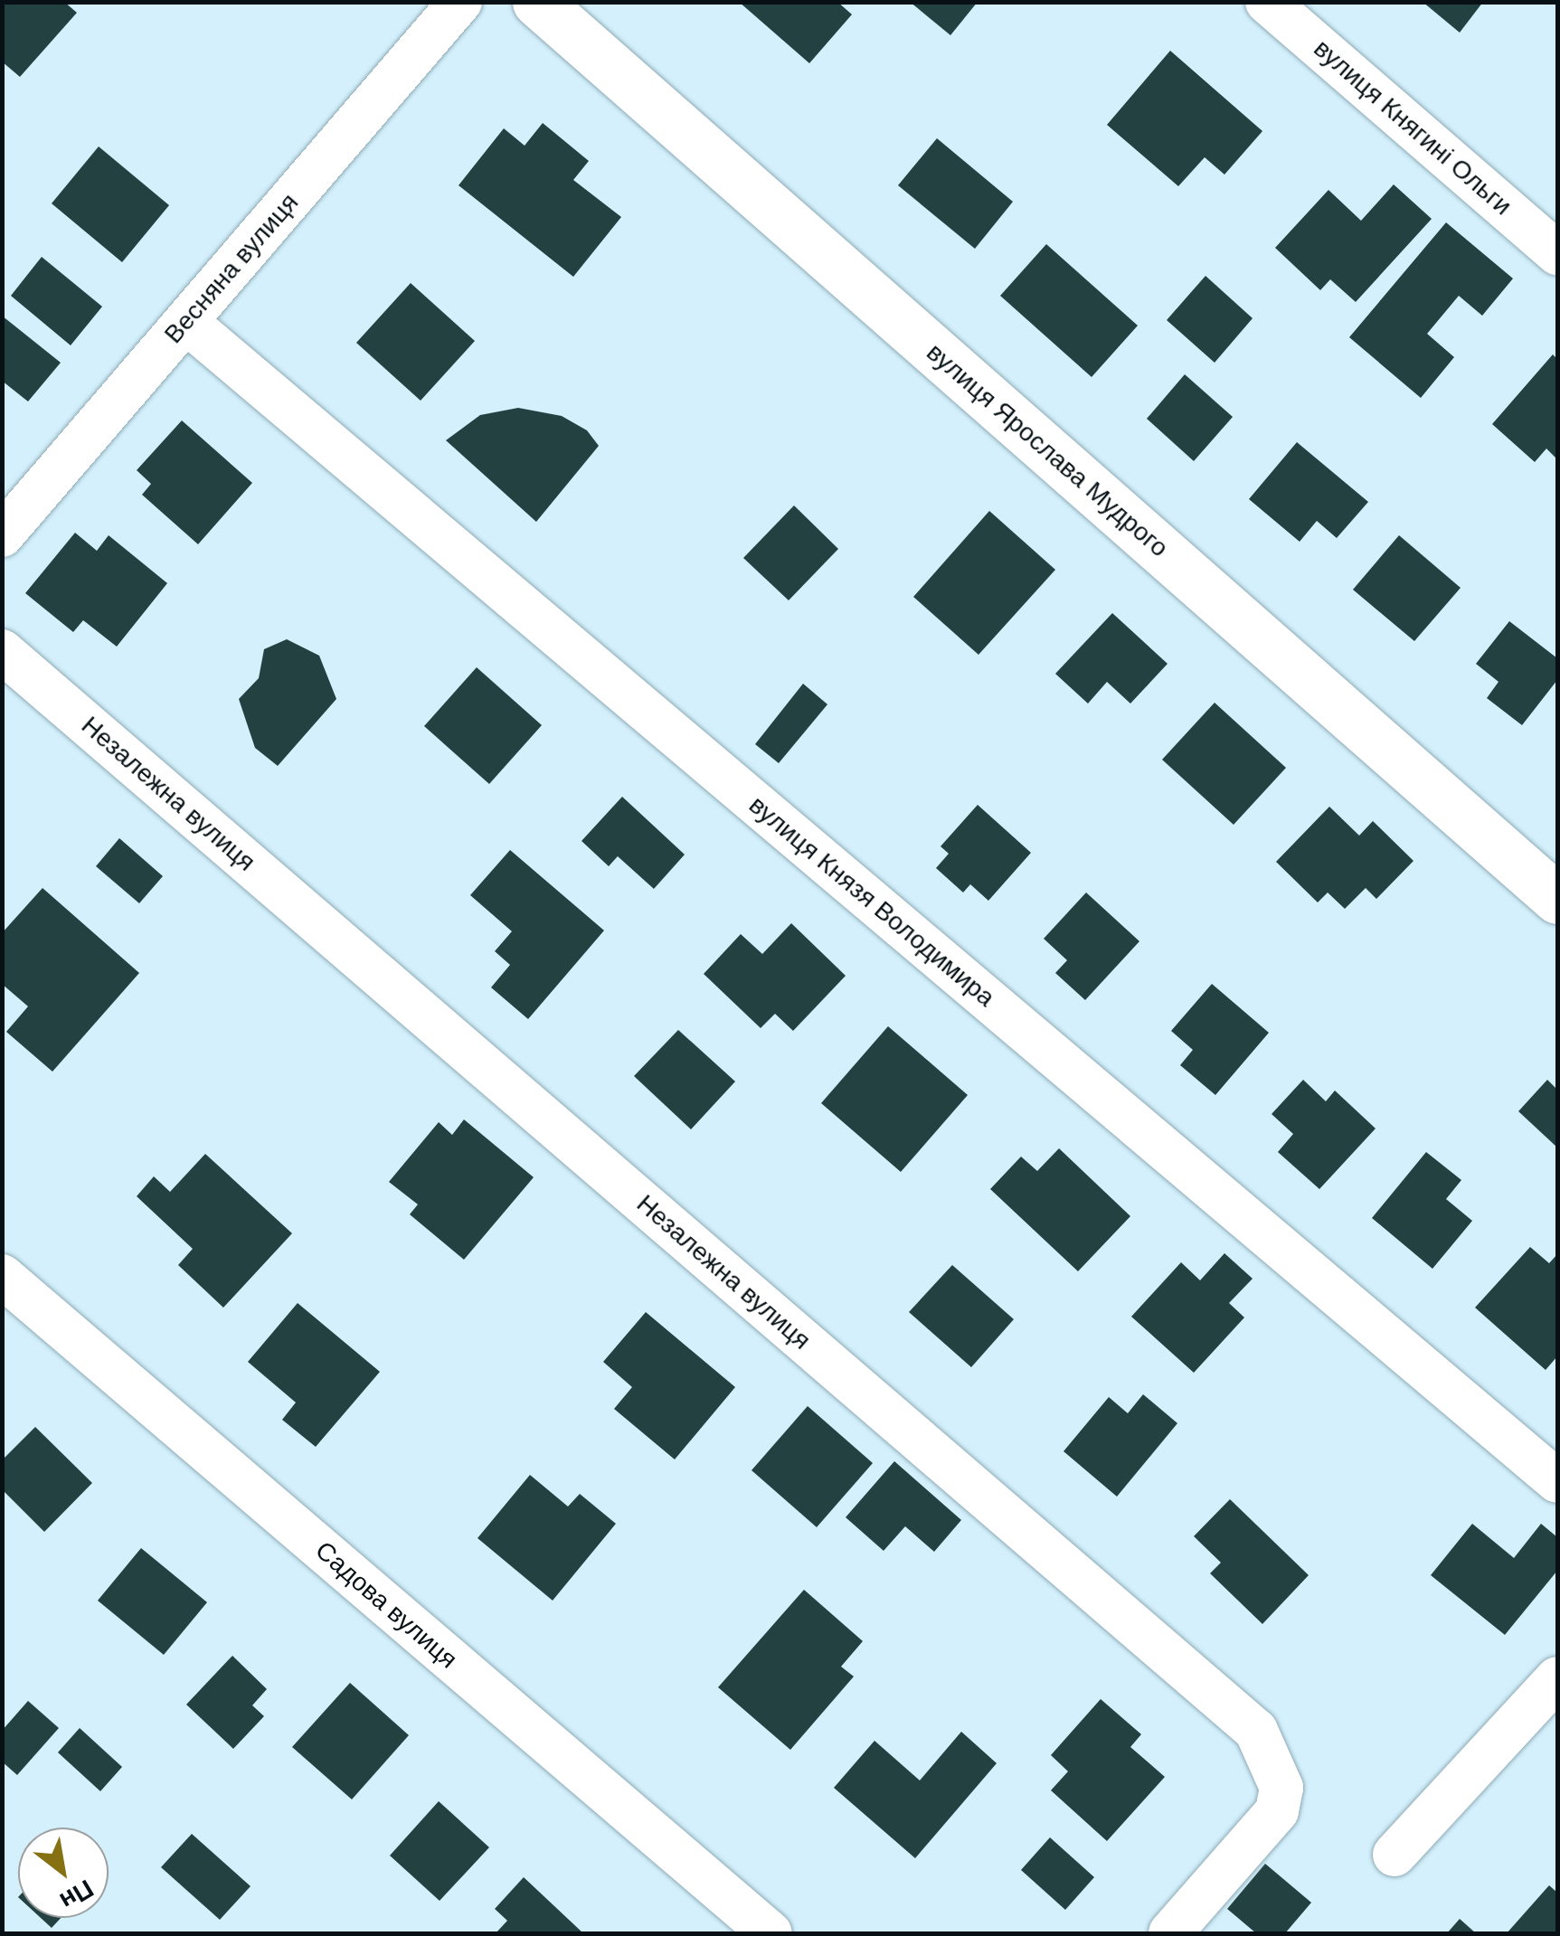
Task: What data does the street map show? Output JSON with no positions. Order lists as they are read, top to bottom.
{
  "streets": {
    "main road": ["вулиця Ярослава Мудрого"],
    "street": [
      "вулиця Княгині Ольги",
      "Весняна вулиця",
      "Незалежна вулиця",
      "вулиця Князя Володимира",
      "Садова вулиця"
    ]
  },
  "crossings": [
    ["Весняна вулиця", "вулиця Князя Володимира"]
  ],
  "north": "bottom right"
}
